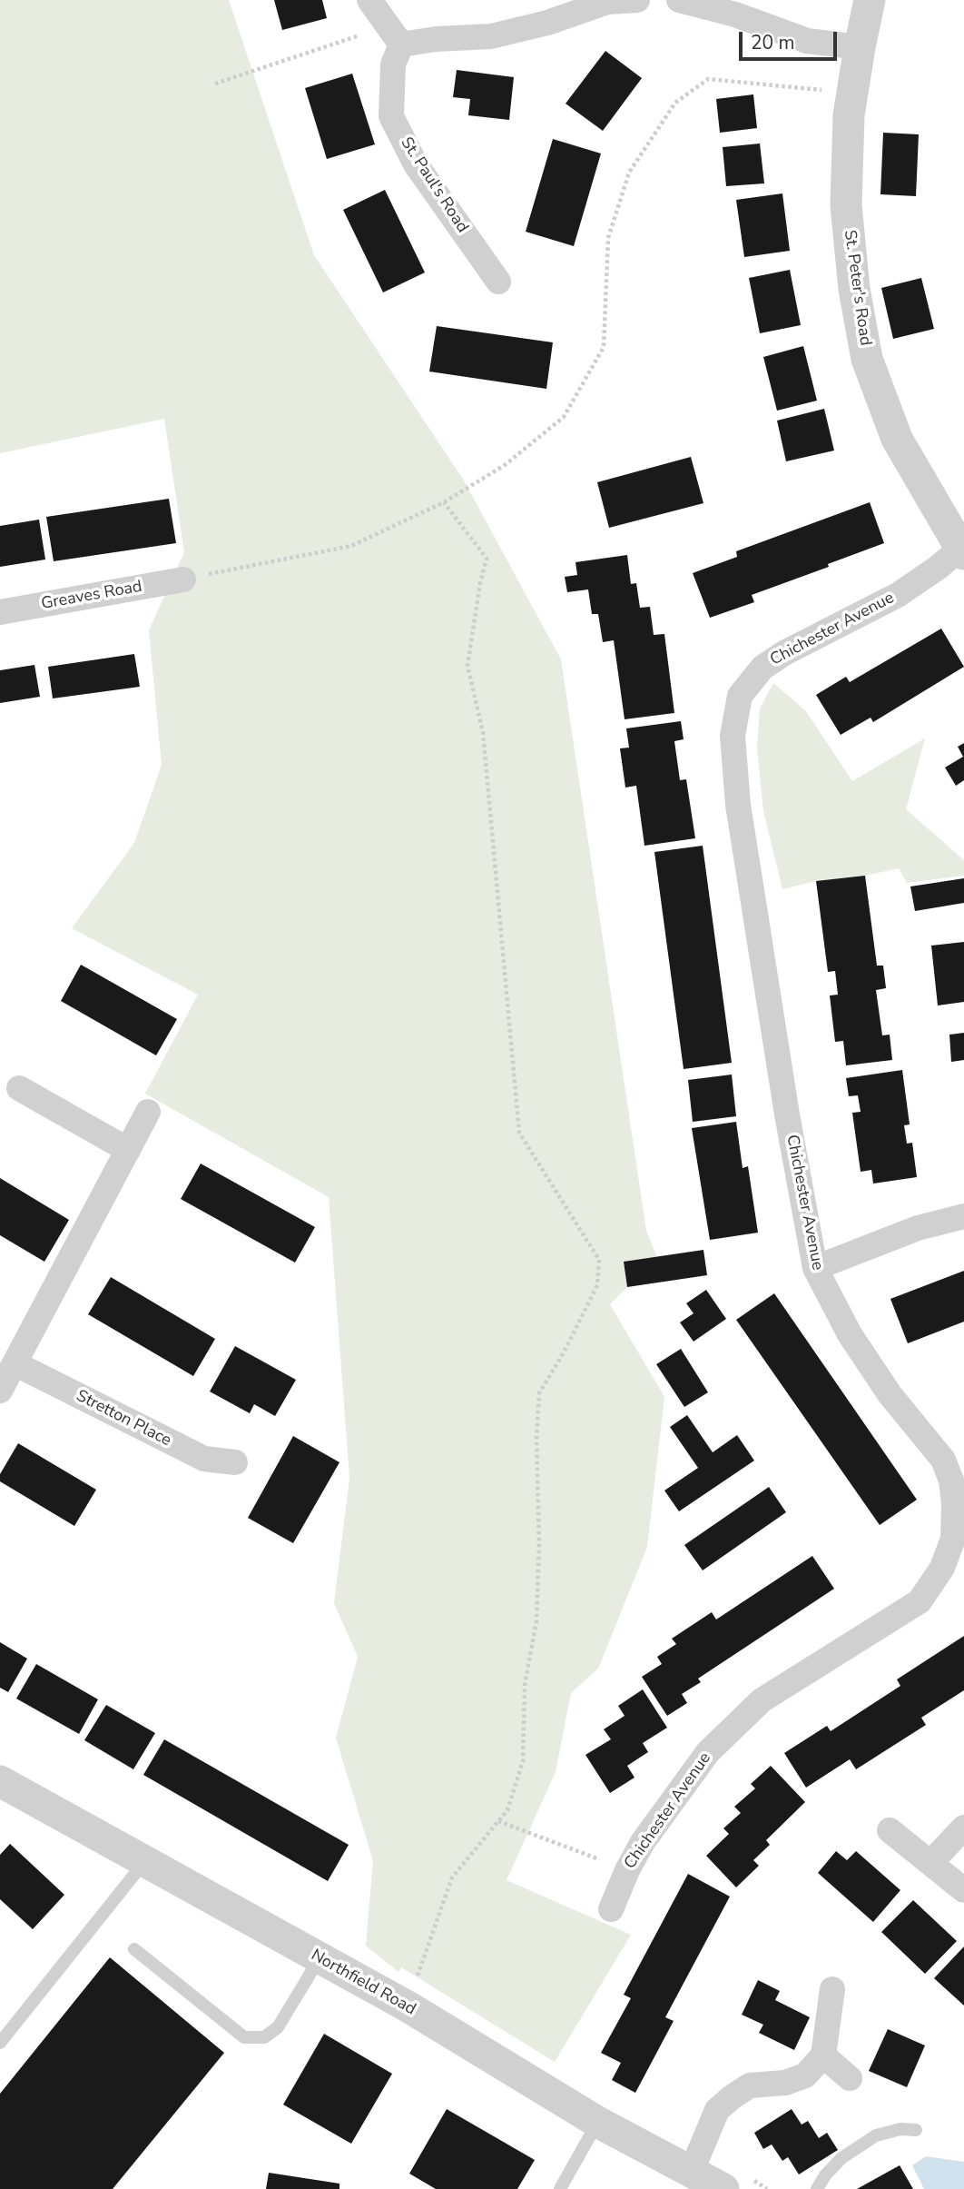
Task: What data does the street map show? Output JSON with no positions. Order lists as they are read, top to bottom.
{
  "streets": {
    "street": [
      "St. Paul's Road",
      "St. Peter's Road",
      "Greaves Road",
      "Chichester Avenue",
      "Stretton Place",
      "Northfield Road"
    ]
  },
  "crossings": [
    ["St. Peter's Road", "Chichester Avenue"]
  ],
  "scale_bar": "20 m"
}
